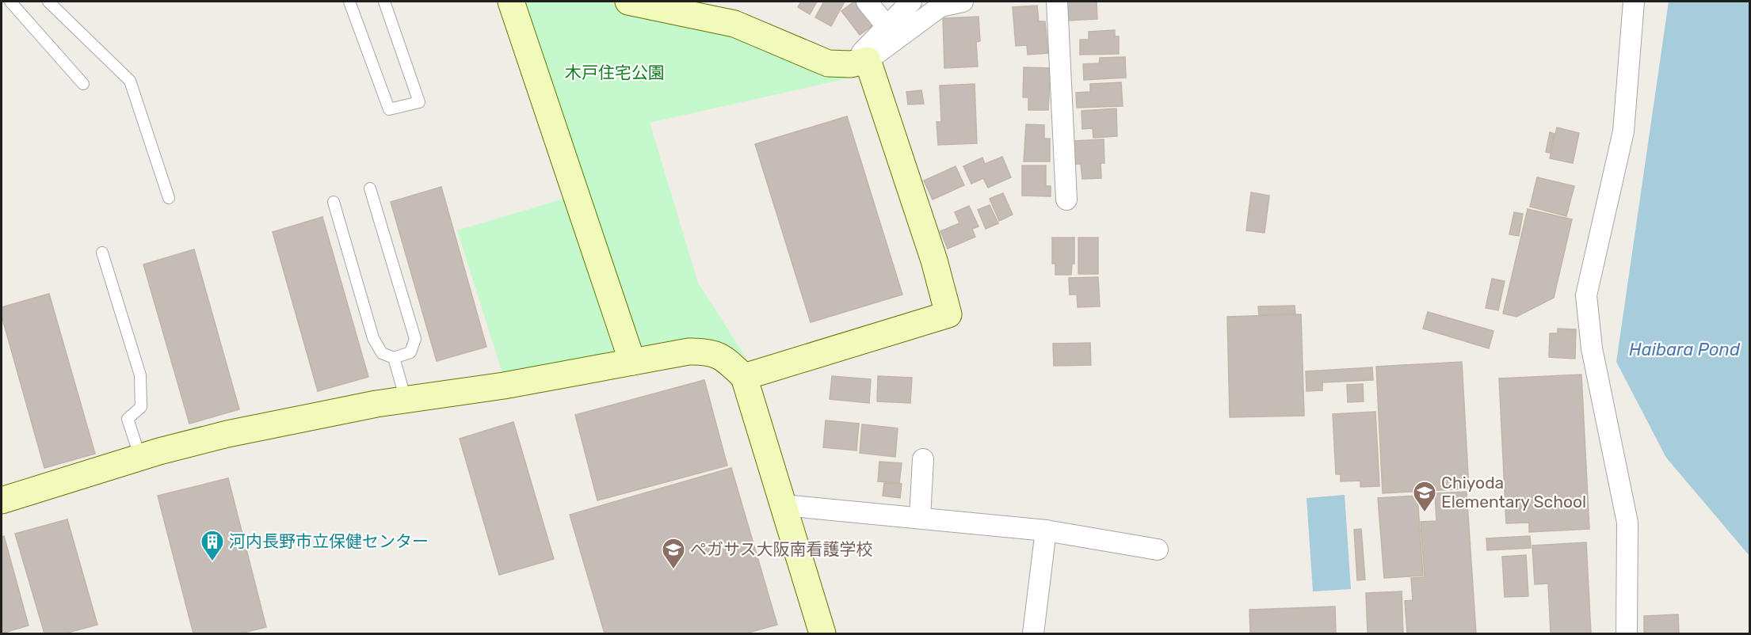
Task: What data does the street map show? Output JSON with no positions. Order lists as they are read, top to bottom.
{
  "water": ["Haibara Pond"],
  "parks": ["木戸住宅公園"],
  "places": {
    "school or university": ["Chiyoda Elementary School", "ぺガサス大阪南看護学校"],
    "building": ["河内長野市立保健センター"]
  }
}
